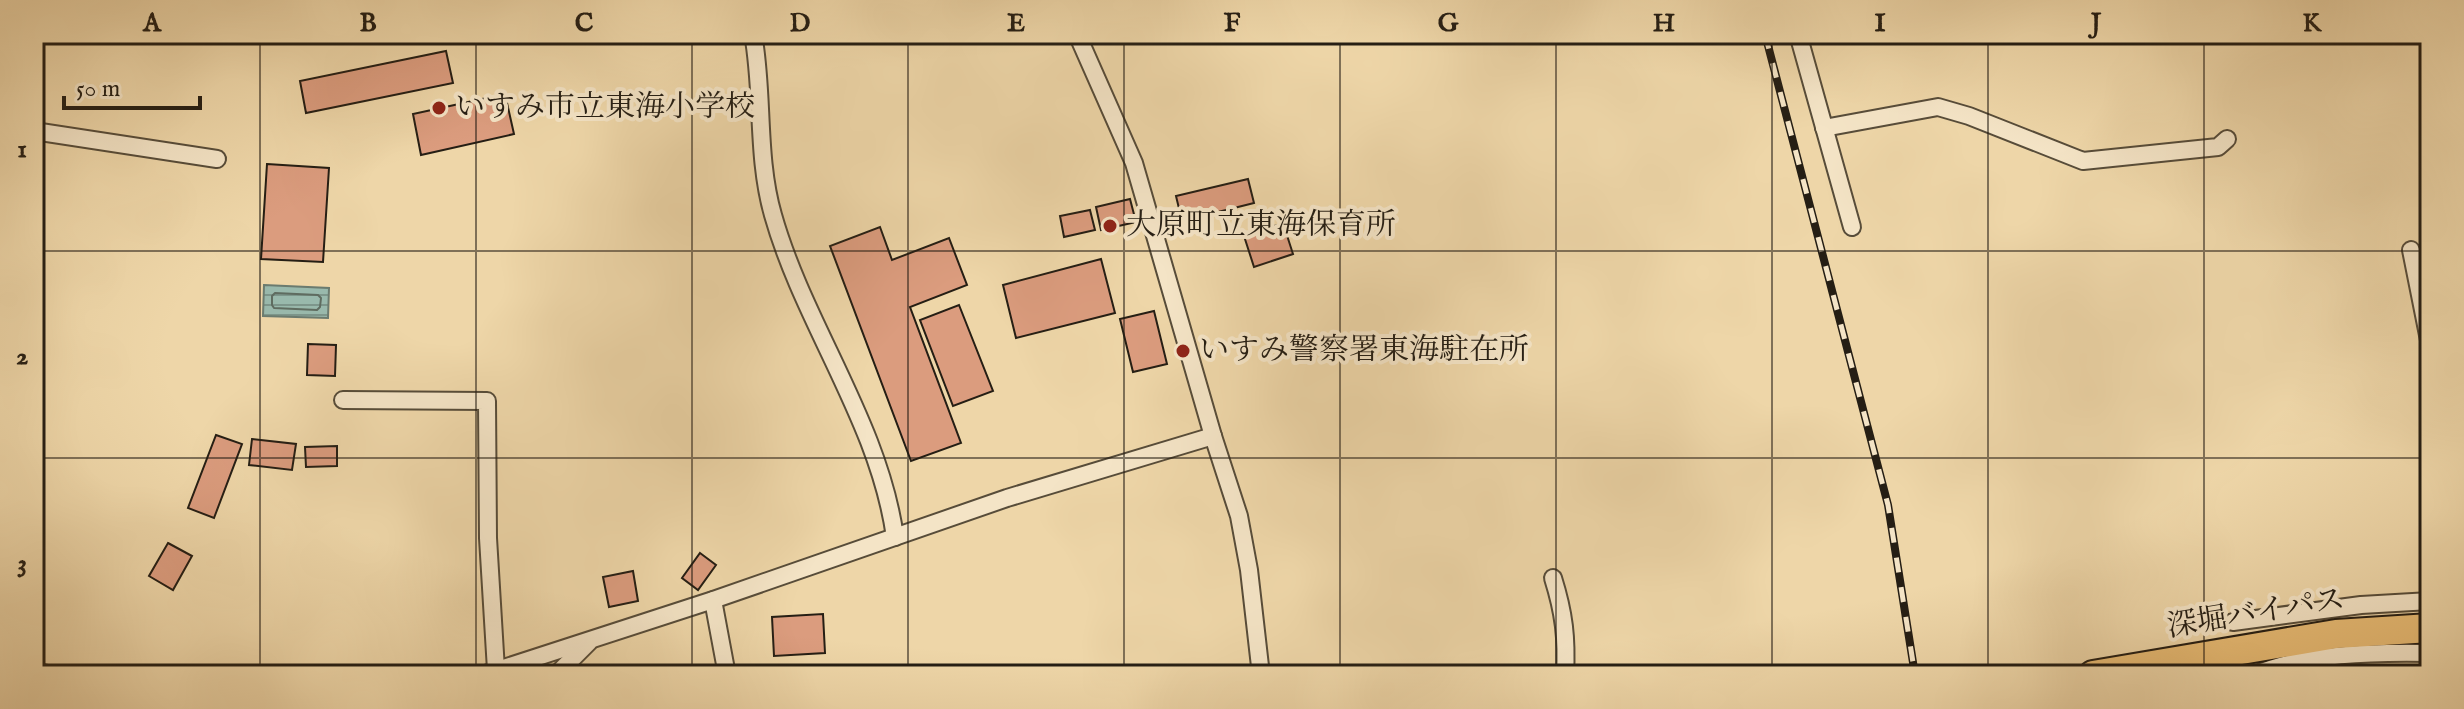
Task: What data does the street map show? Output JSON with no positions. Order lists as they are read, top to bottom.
{
  "streets": {
    "highway": ["深堀バイパス"]
  },
  "places": ["いすみ市立東海小学校", "大原町立東海保育所", "いすみ警察署東海駐在所"],
  "scale_bar": "50 m",
  "grid": {
    "columns": [
      "A",
      "B",
      "C",
      "D",
      "E",
      "F",
      "G",
      "H",
      "I",
      "J",
      "K"
    ],
    "rows": ["1", "2", "3"]
  }
}
